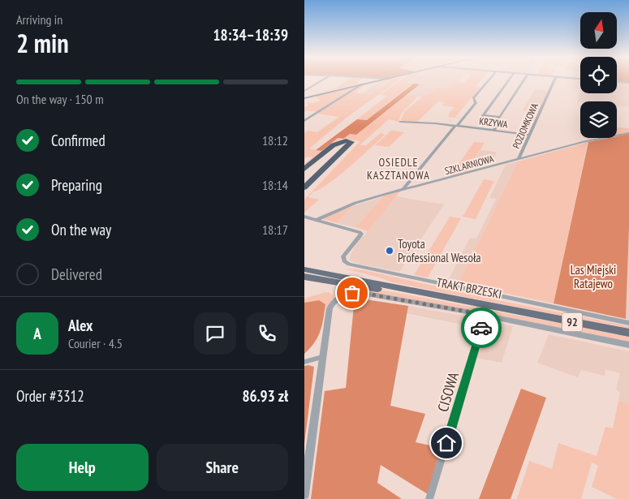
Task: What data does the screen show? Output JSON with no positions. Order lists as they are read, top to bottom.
{
  "streets": {
    "main road": ["TRAKT BRZESKI", "92"],
    "street": [
      "KRZYWA",
      "POZIOMKOWA",
      "SZKLARNIOWA",
      "CISOWA"
    ]
  },
  "crossings": [
    ["KRZYWA", "POZIOMKOWA"],
    ["POZIOMKOWA", "SZKLARNIOWA"],
    ["TRAKT BRZESKI", "CISOWA"]
  ],
  "districts": ["OSIEDLE KASZTANOWA"],
  "parks": ["Las Miejski Ratajewo"],
  "places": ["Toyota Professional Wesoła"],
  "north": "top",
  "page": {
    "heading": ["2 min", "Arriving in", "18:34–18:39"],
    "panel": [
      "Alex",
      "Courier · 4.5",
      "Order #3312",
      "86.93 zł"
    ],
    "bar": "On the way · 150 m",
    "list": [
      ["Confirmed", "18:12"],
      ["Preparing", "18:14"],
      ["On the way", "18:17"],
      "Delivered"
    ],
    "round": "A",
    "buttons": ["Help", "Share"]
  }
}
